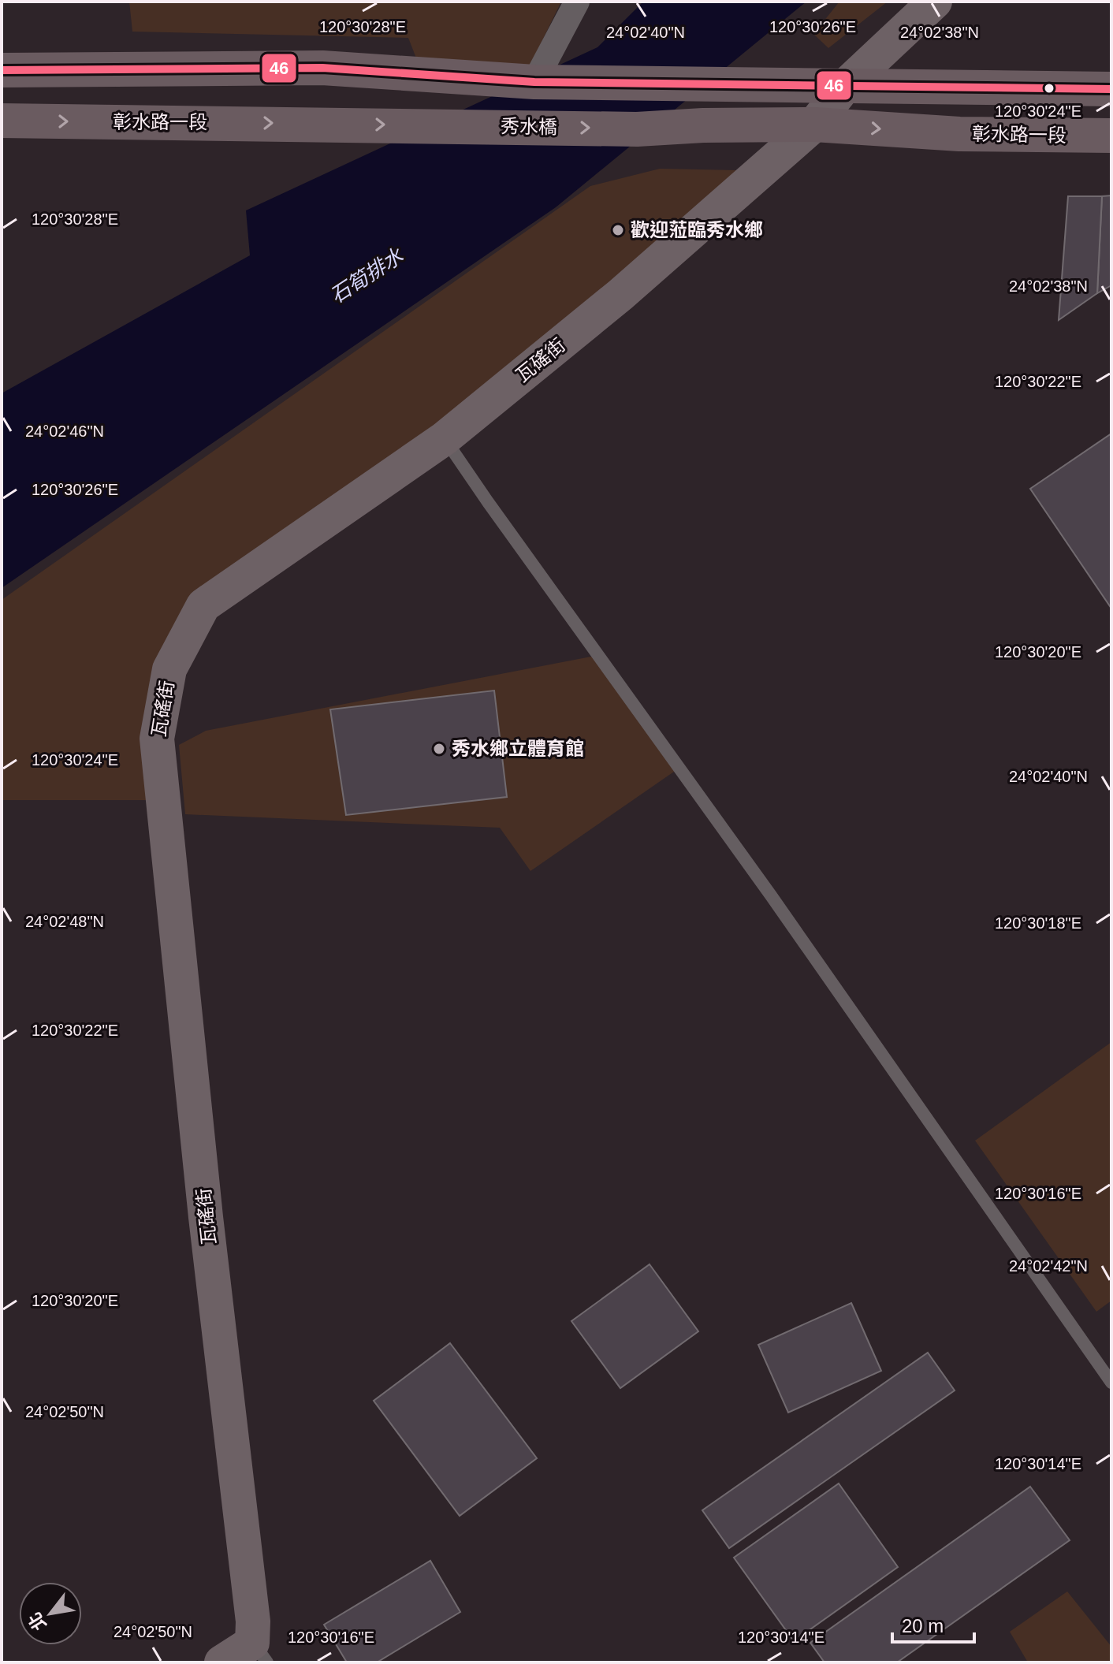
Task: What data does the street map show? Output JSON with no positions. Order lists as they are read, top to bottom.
{
  "streets": {
    "main road": ["彰水路一段", "秀水橋"],
    "street": ["瓦磘街"]
  },
  "crossings": [
    ["彰水路一段", "秀水橋"],
    ["彰水路一段", "瓦磘街"],
    ["秀水橋", "瓦磘街"]
  ],
  "water": ["石筍排水"],
  "places": ["歡迎蒞臨秀水鄉", "秀水鄉立體育館"],
  "lines": ["transit line 46"],
  "scale_bar": "20 m",
  "north": "bottom left",
  "coordinates": [
    "120°30'26\"E",
    "120°30'28\"E",
    "24°02'40\"N",
    "24°02'38\"N",
    "120°30'24\"E",
    "120°30'22\"E",
    "24°02'46\"N",
    "120°30'20\"E",
    "24°02'48\"N",
    "120°30'18\"E",
    "120°30'16\"E",
    "24°02'42\"N",
    "24°02'50\"N",
    "120°30'14\"E"
  ]
}
